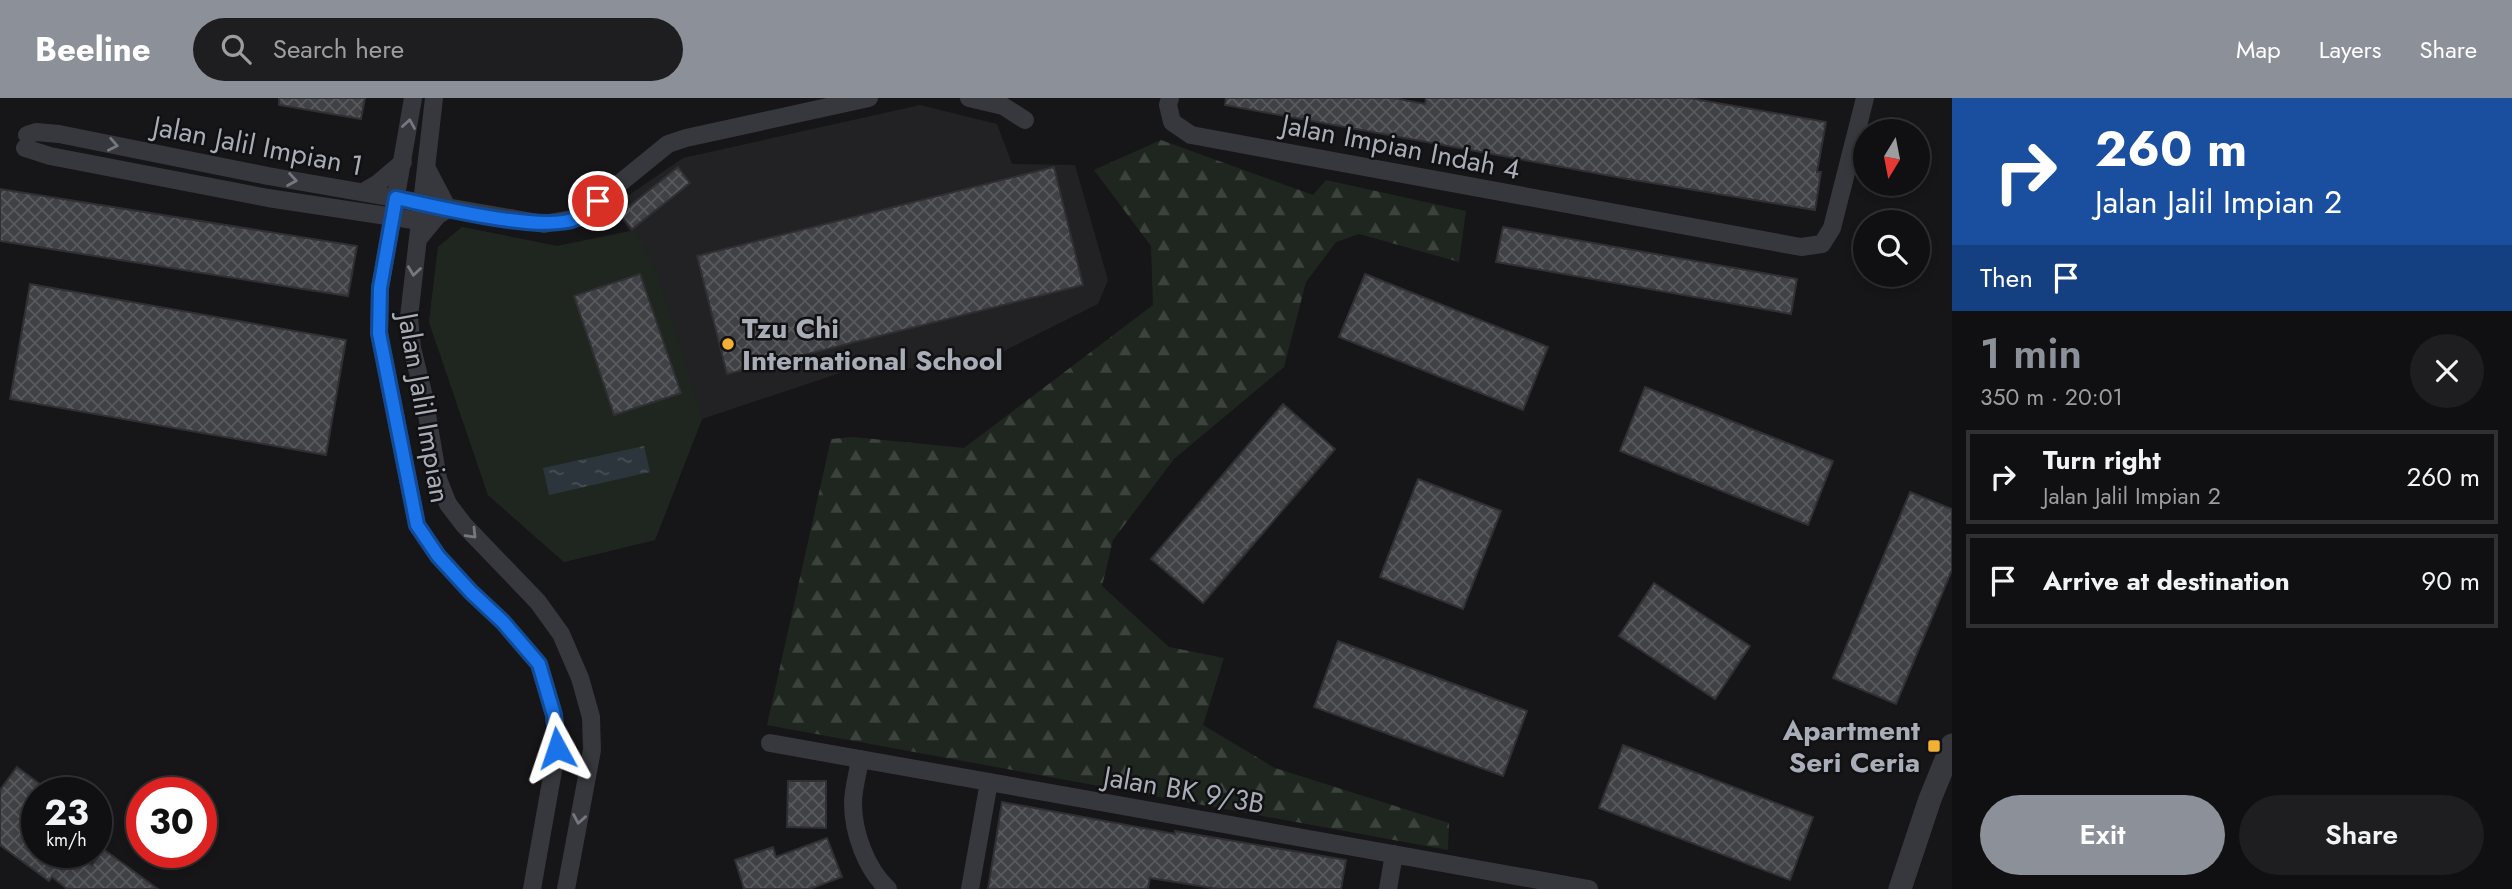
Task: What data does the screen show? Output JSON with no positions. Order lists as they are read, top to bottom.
{
  "streets": {
    "street": [
      "Jalan Jalil Impian 1",
      "Jalan Impian Indah 4",
      "Jalan Jalil Impian",
      "Jalan BK 9/3B"
    ]
  },
  "crossings": [
    ["Jalan Jalil Impian 1", "Jalan Jalil Impian"]
  ],
  "places": {
    "other": ["Tzu Chi International School"],
    "transit": ["Apartment Seri Ceria"]
  },
  "north": "bottom",
  "page": {
    "header": "Beeline",
    "search": "Search here",
    "nav": ["Map", "Layers", "Share"],
    "turn": ["260 m", "Jalan Jalil Impian 2"],
    "then": "Then",
    "heading": ["1 min", "350 m · 20:01"],
    "list": [
      {
        "name": "Turn right",
        "note": "Jalan Jalil Impian 2",
        "value": "260 m"
      },
      {
        "name": "Arrive at destination",
        "value": "90 m"
      }
    ],
    "speed": "23 km/h",
    "limit": "30",
    "buttons": ["Exit", "Share"]
  }
}
